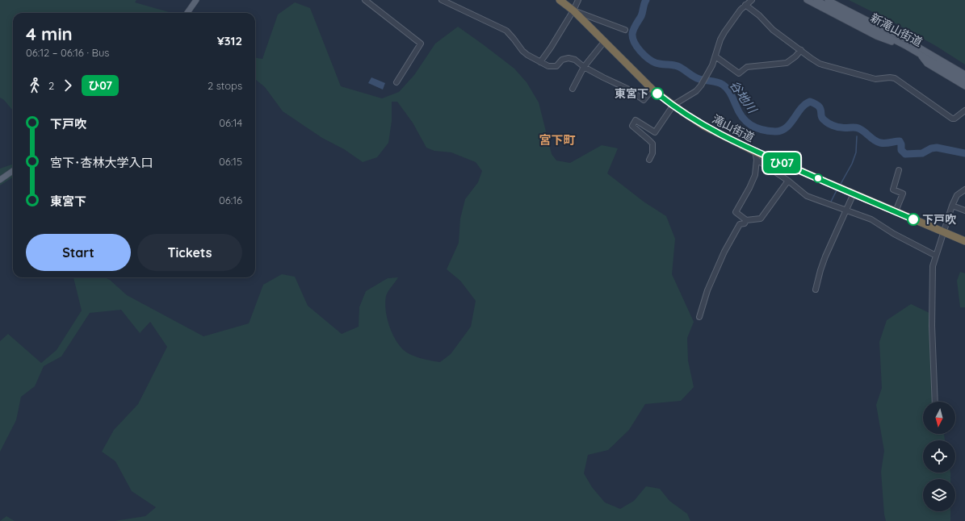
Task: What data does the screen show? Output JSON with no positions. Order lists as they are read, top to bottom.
{
  "streets": {
    "highway": ["滝山街道"],
    "main road": ["新滝山街道"]
  },
  "districts": ["宮下町"],
  "water": ["谷地川"],
  "places": ["東宮下", "下戸吹"],
  "lines": ["bus line ひ07"],
  "north": "bottom",
  "page": {
    "on_map": "ひ07",
    "heading": ["4 min", "06:12 – 06:16 · Bus", "¥312"],
    "legs": ["2", "ひ07", "2 stops"],
    "list": [
      {
        "name": "下戸吹",
        "value": "06:14"
      },
      {
        "name": "宮下･杏林大学入口",
        "value": "06:15"
      },
      {
        "name": "東宮下",
        "value": "06:16"
      }
    ],
    "buttons": ["Start", "Tickets"]
  }
}
